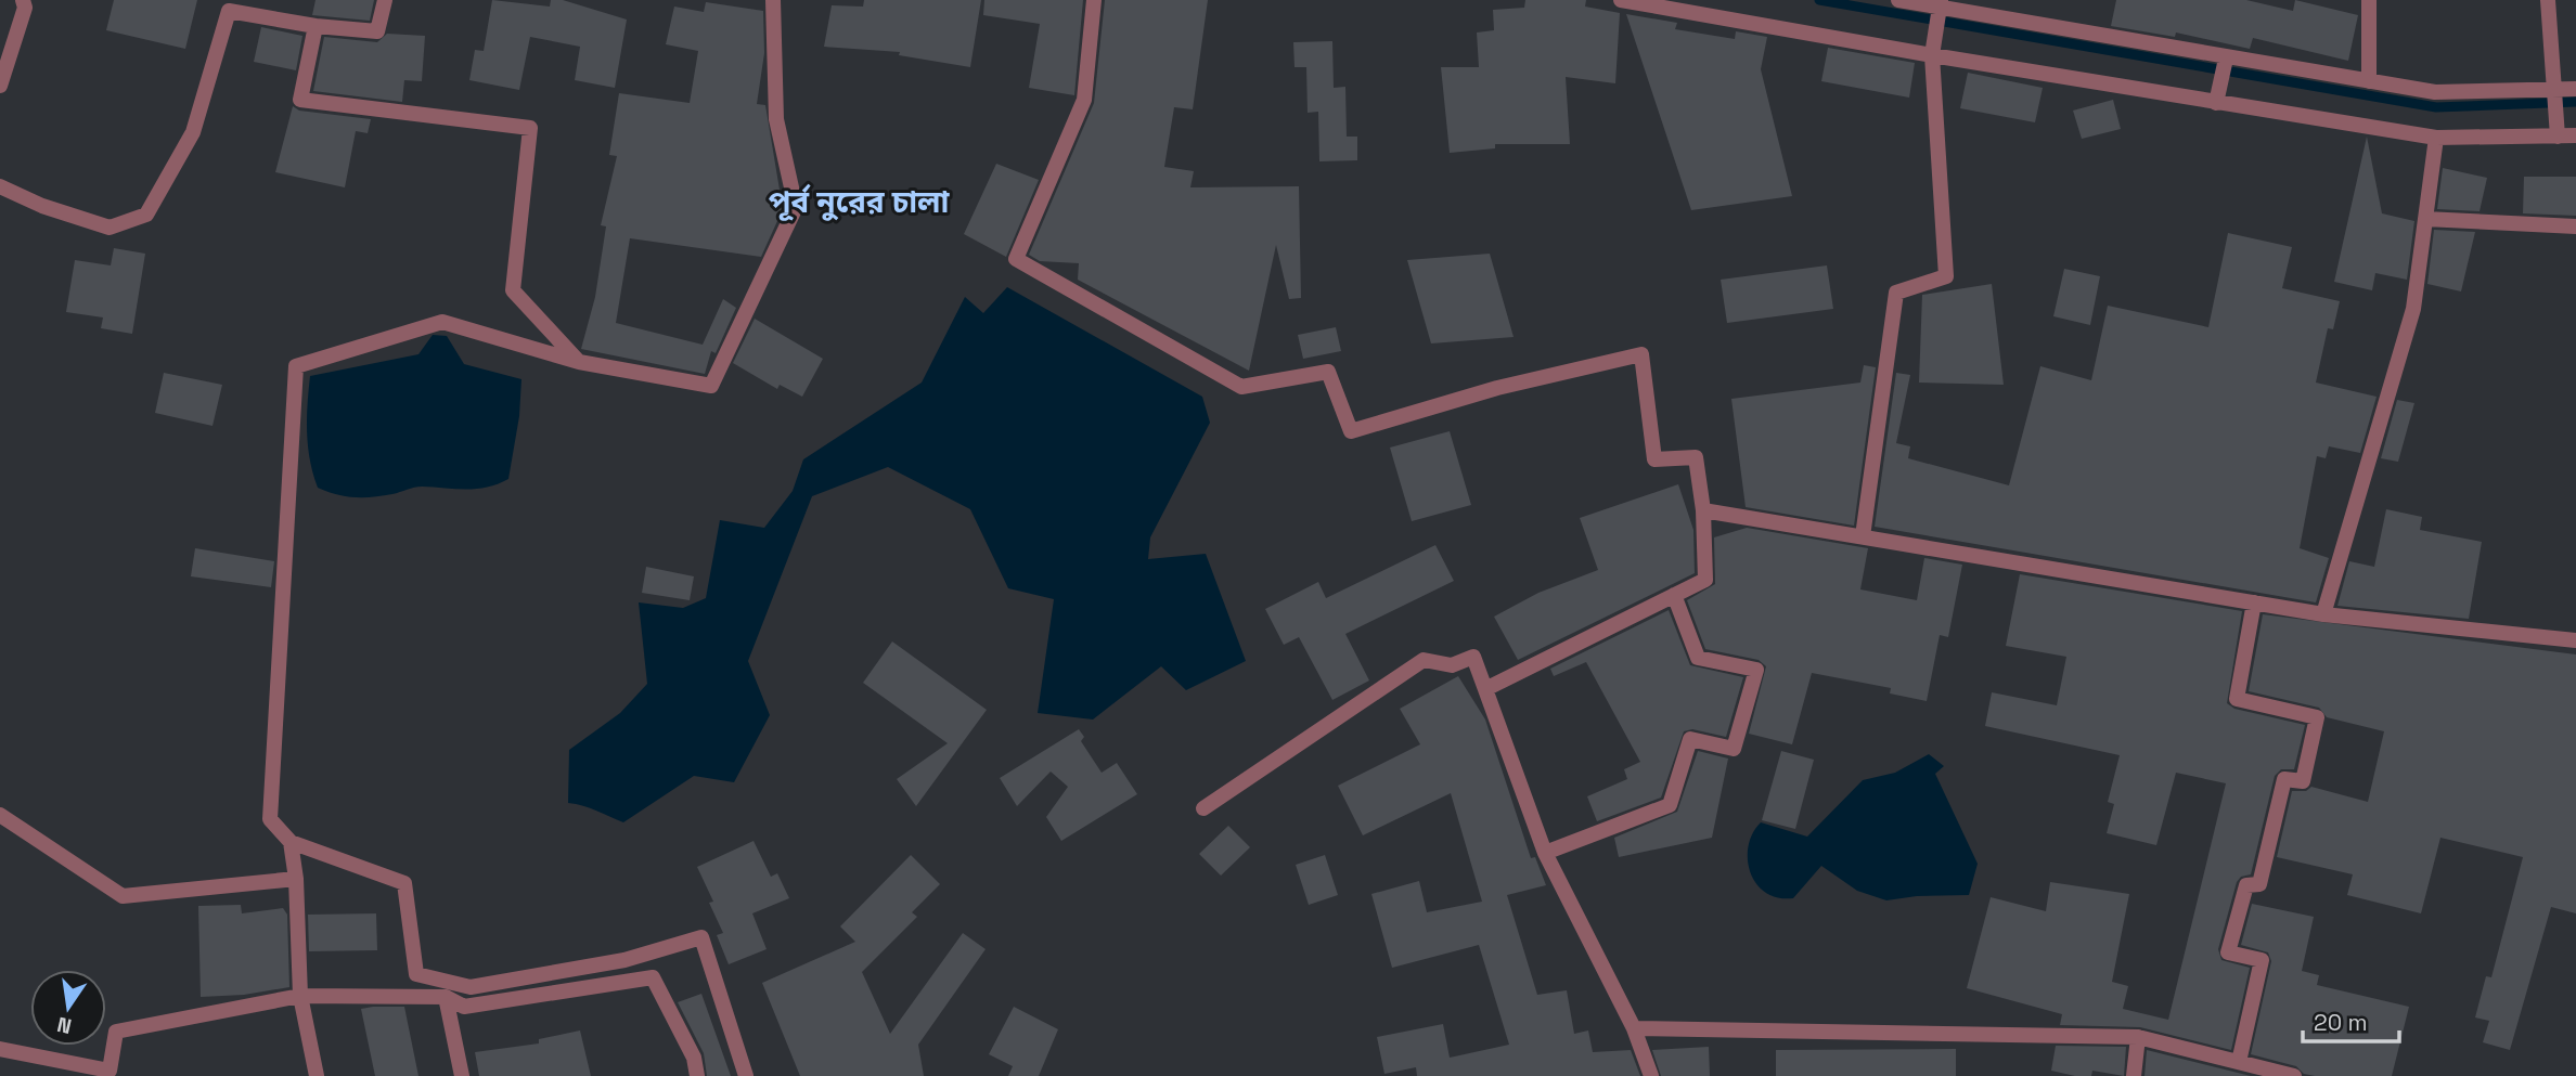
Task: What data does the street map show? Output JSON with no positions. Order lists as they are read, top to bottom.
{
  "districts": ["পূর্ব নুরের চালা"],
  "scale_bar": "20 m",
  "north": "bottom"
}
